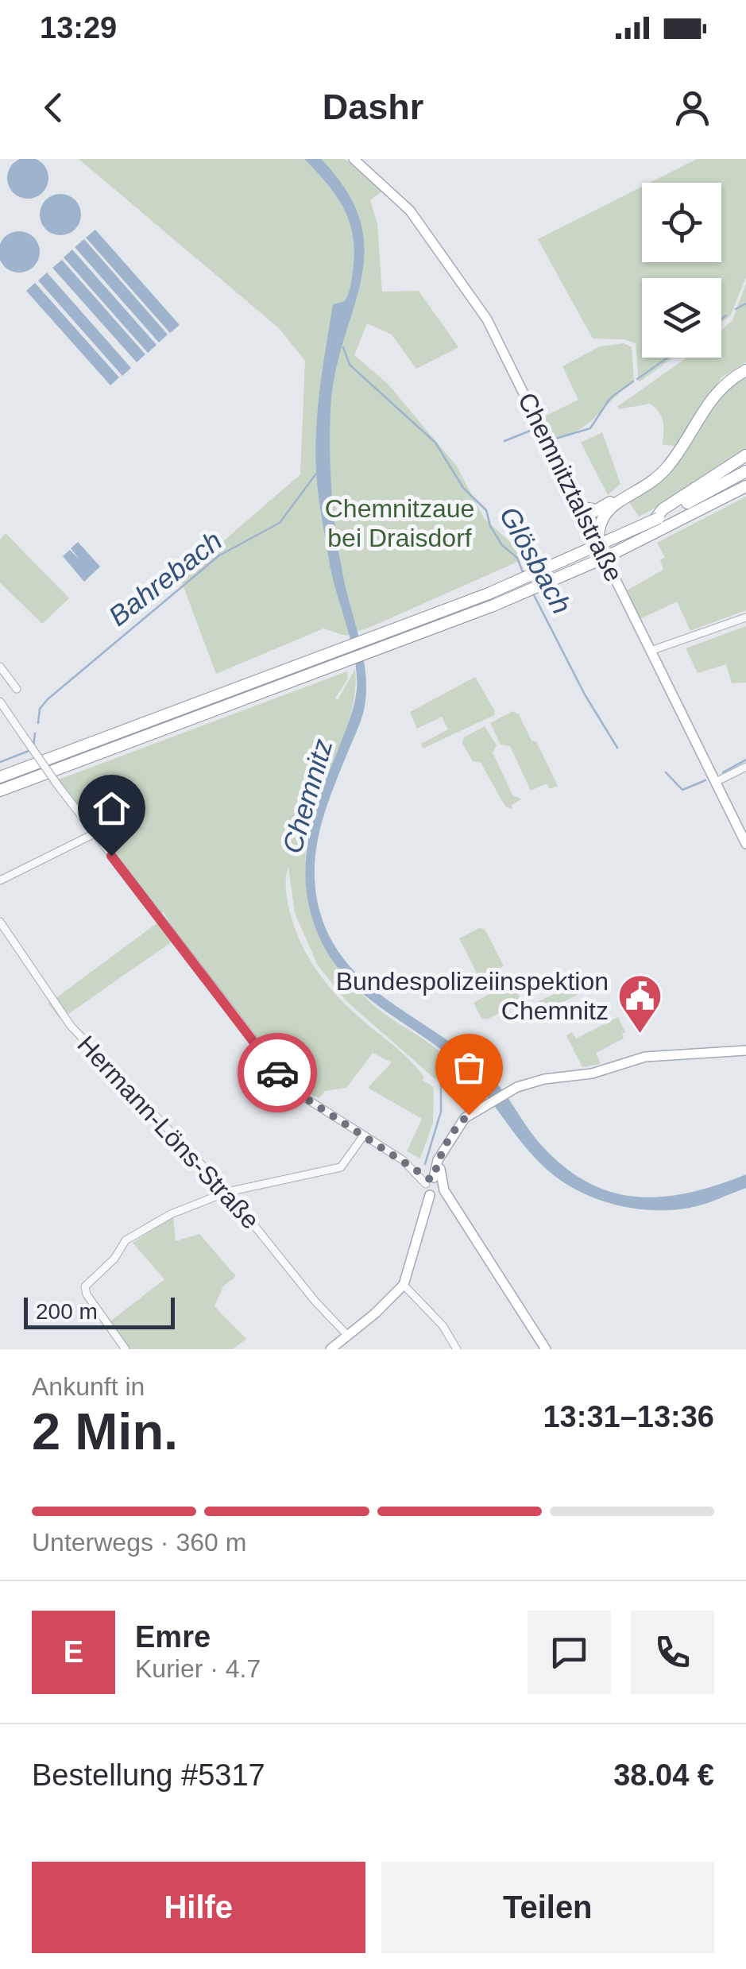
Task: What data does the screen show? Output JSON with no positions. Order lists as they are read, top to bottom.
{
  "streets": {
    "main road": ["Chemnitztalstraße"],
    "street": ["Hermann-Löns-Straße"]
  },
  "water": ["Glösbach", "Bahrebach", "Chemnitz"],
  "parks": ["Chemnitzaue bei Draisdorf"],
  "places": {
    "public building": ["Bundespolizeiinspektion Chemnitz"]
  },
  "scale_bar": "200 m",
  "page": {
    "status": "13:29",
    "header": "Dashr",
    "scale": "200 m",
    "heading": ["2 Min.", "Ankunft in", "13:31–13:36"],
    "panel": [
      "Emre",
      "Kurier · 4.7",
      "Bestellung #5317",
      "38.04 €"
    ],
    "bar": "Unterwegs · 360 m",
    "round": "E",
    "buttons": ["Hilfe", "Teilen"]
  }
}
